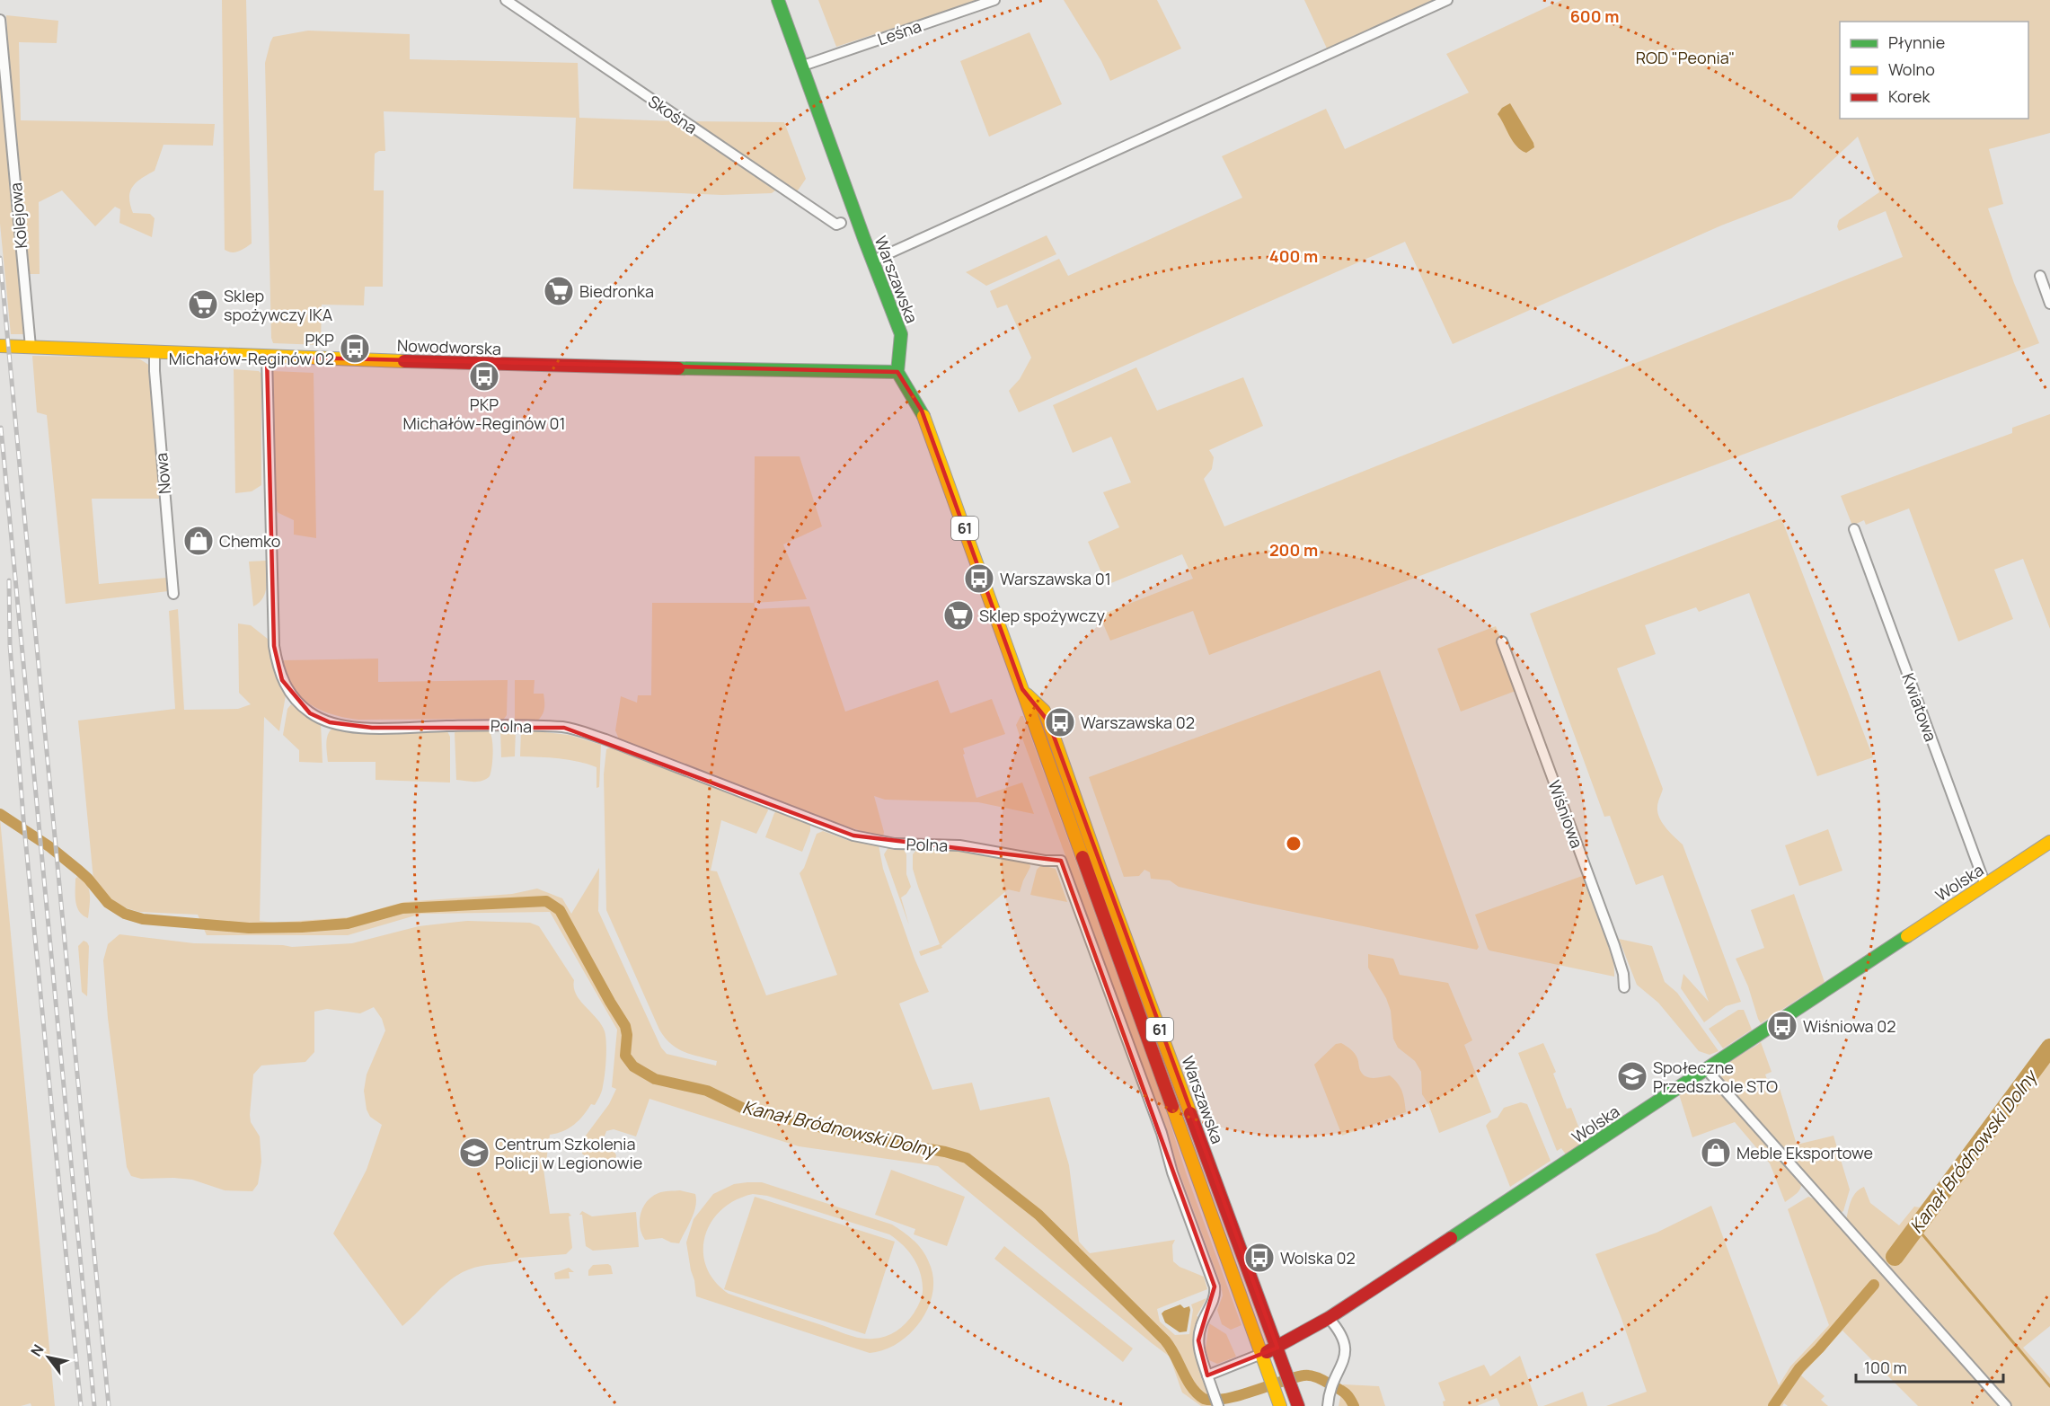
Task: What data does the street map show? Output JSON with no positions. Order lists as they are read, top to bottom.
{
  "streets": {
    "main road": [
      "Warszawska",
      "Nowodworska",
      "61",
      "Wolska"
    ],
    "street": [
      "Leśna",
      "Skośna",
      "Kolejowa",
      "Nowa",
      "Kwiatowa",
      "Polna",
      "Wiśniowa"
    ]
  },
  "crossings": [
    ["Leśna", "Warszawska"],
    ["Kolejowa", "Nowodworska"],
    ["Warszawska", "Nowodworska"],
    ["Warszawska", "Wolska"],
    ["Nowodworska", "Nowa"],
    ["Nowodworska", "Polna"],
    ["Kwiatowa", "Wolska"]
  ],
  "water": ["Kanał Bródnowski Dolny"],
  "parks": ["ROD \"Peonia\""],
  "places": {
    "supermarket": ["Biedronka", "Sklep spożywczy IKA", "Sklep spożywczy"],
    "bus stop": [
      "PKP Michałów-Reginów 02",
      "PKP Michałów-Reginów 01",
      "Warszawska 01",
      "Warszawska 02",
      "Wiśniowa 02",
      "Wolska 02"
    ],
    "shop": ["Chemko", "Meble Eksportowe"],
    "school or university": ["Społeczne Przedszkole STO", "Centrum Szkolenia Policji w Legionowie"]
  },
  "legend": ["Płynnie", "Wolno", "Korek"],
  "scale_bar": "100 m",
  "north": "top left",
  "rings": ["600 m", "400 m", "200 m"]
}
